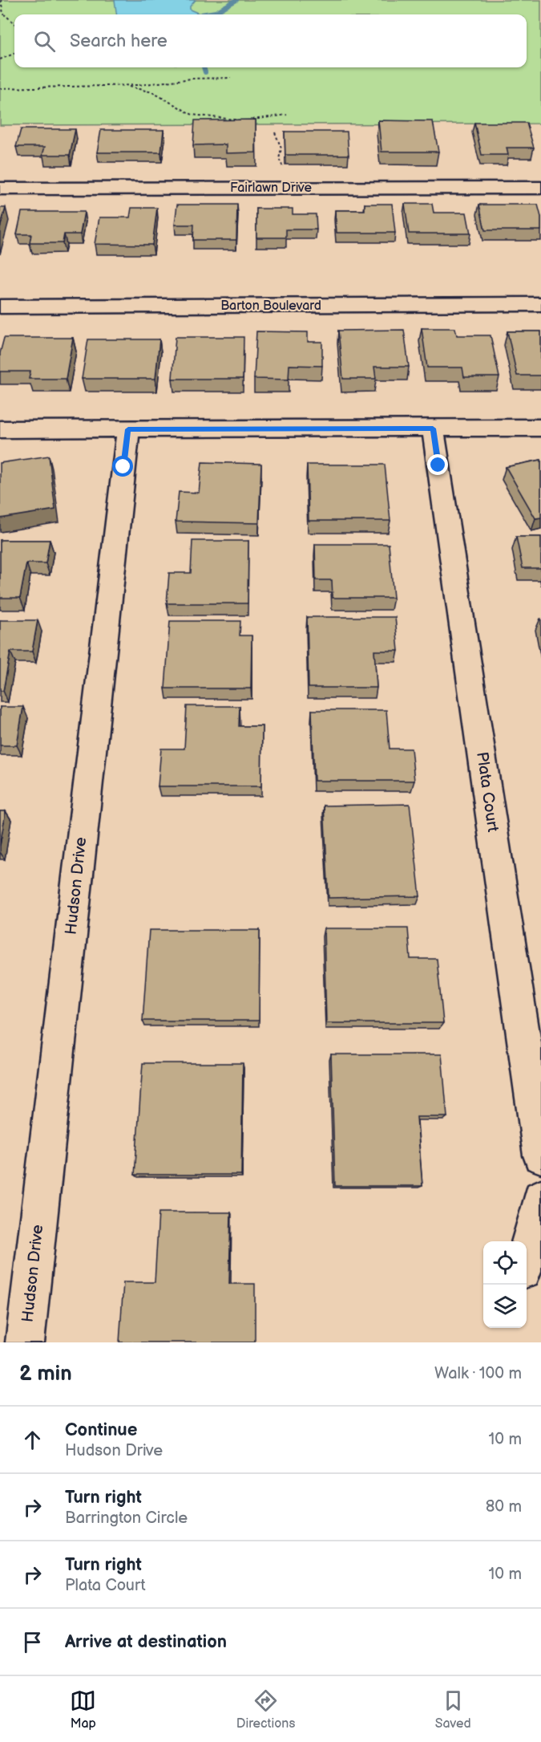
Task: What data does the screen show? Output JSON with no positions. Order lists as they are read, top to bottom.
{
  "streets": {
    "street": [
      "Fairlawn Drive",
      "Barton Boulevard",
      "Plata Court",
      "Hudson Drive"
    ]
  },
  "page": {
    "search": "Search here",
    "heading": ["2 min", "Walk · 100 m"],
    "list": [
      ["Continue", "Hudson Drive", "10 m"],
      ["Turn right", "Barrington Circle", "80 m"],
      ["Turn right", "Plata Court", "10 m"],
      "Arrive at destination"
    ],
    "nav": ["Map", "Directions", "Saved"]
  }
}
